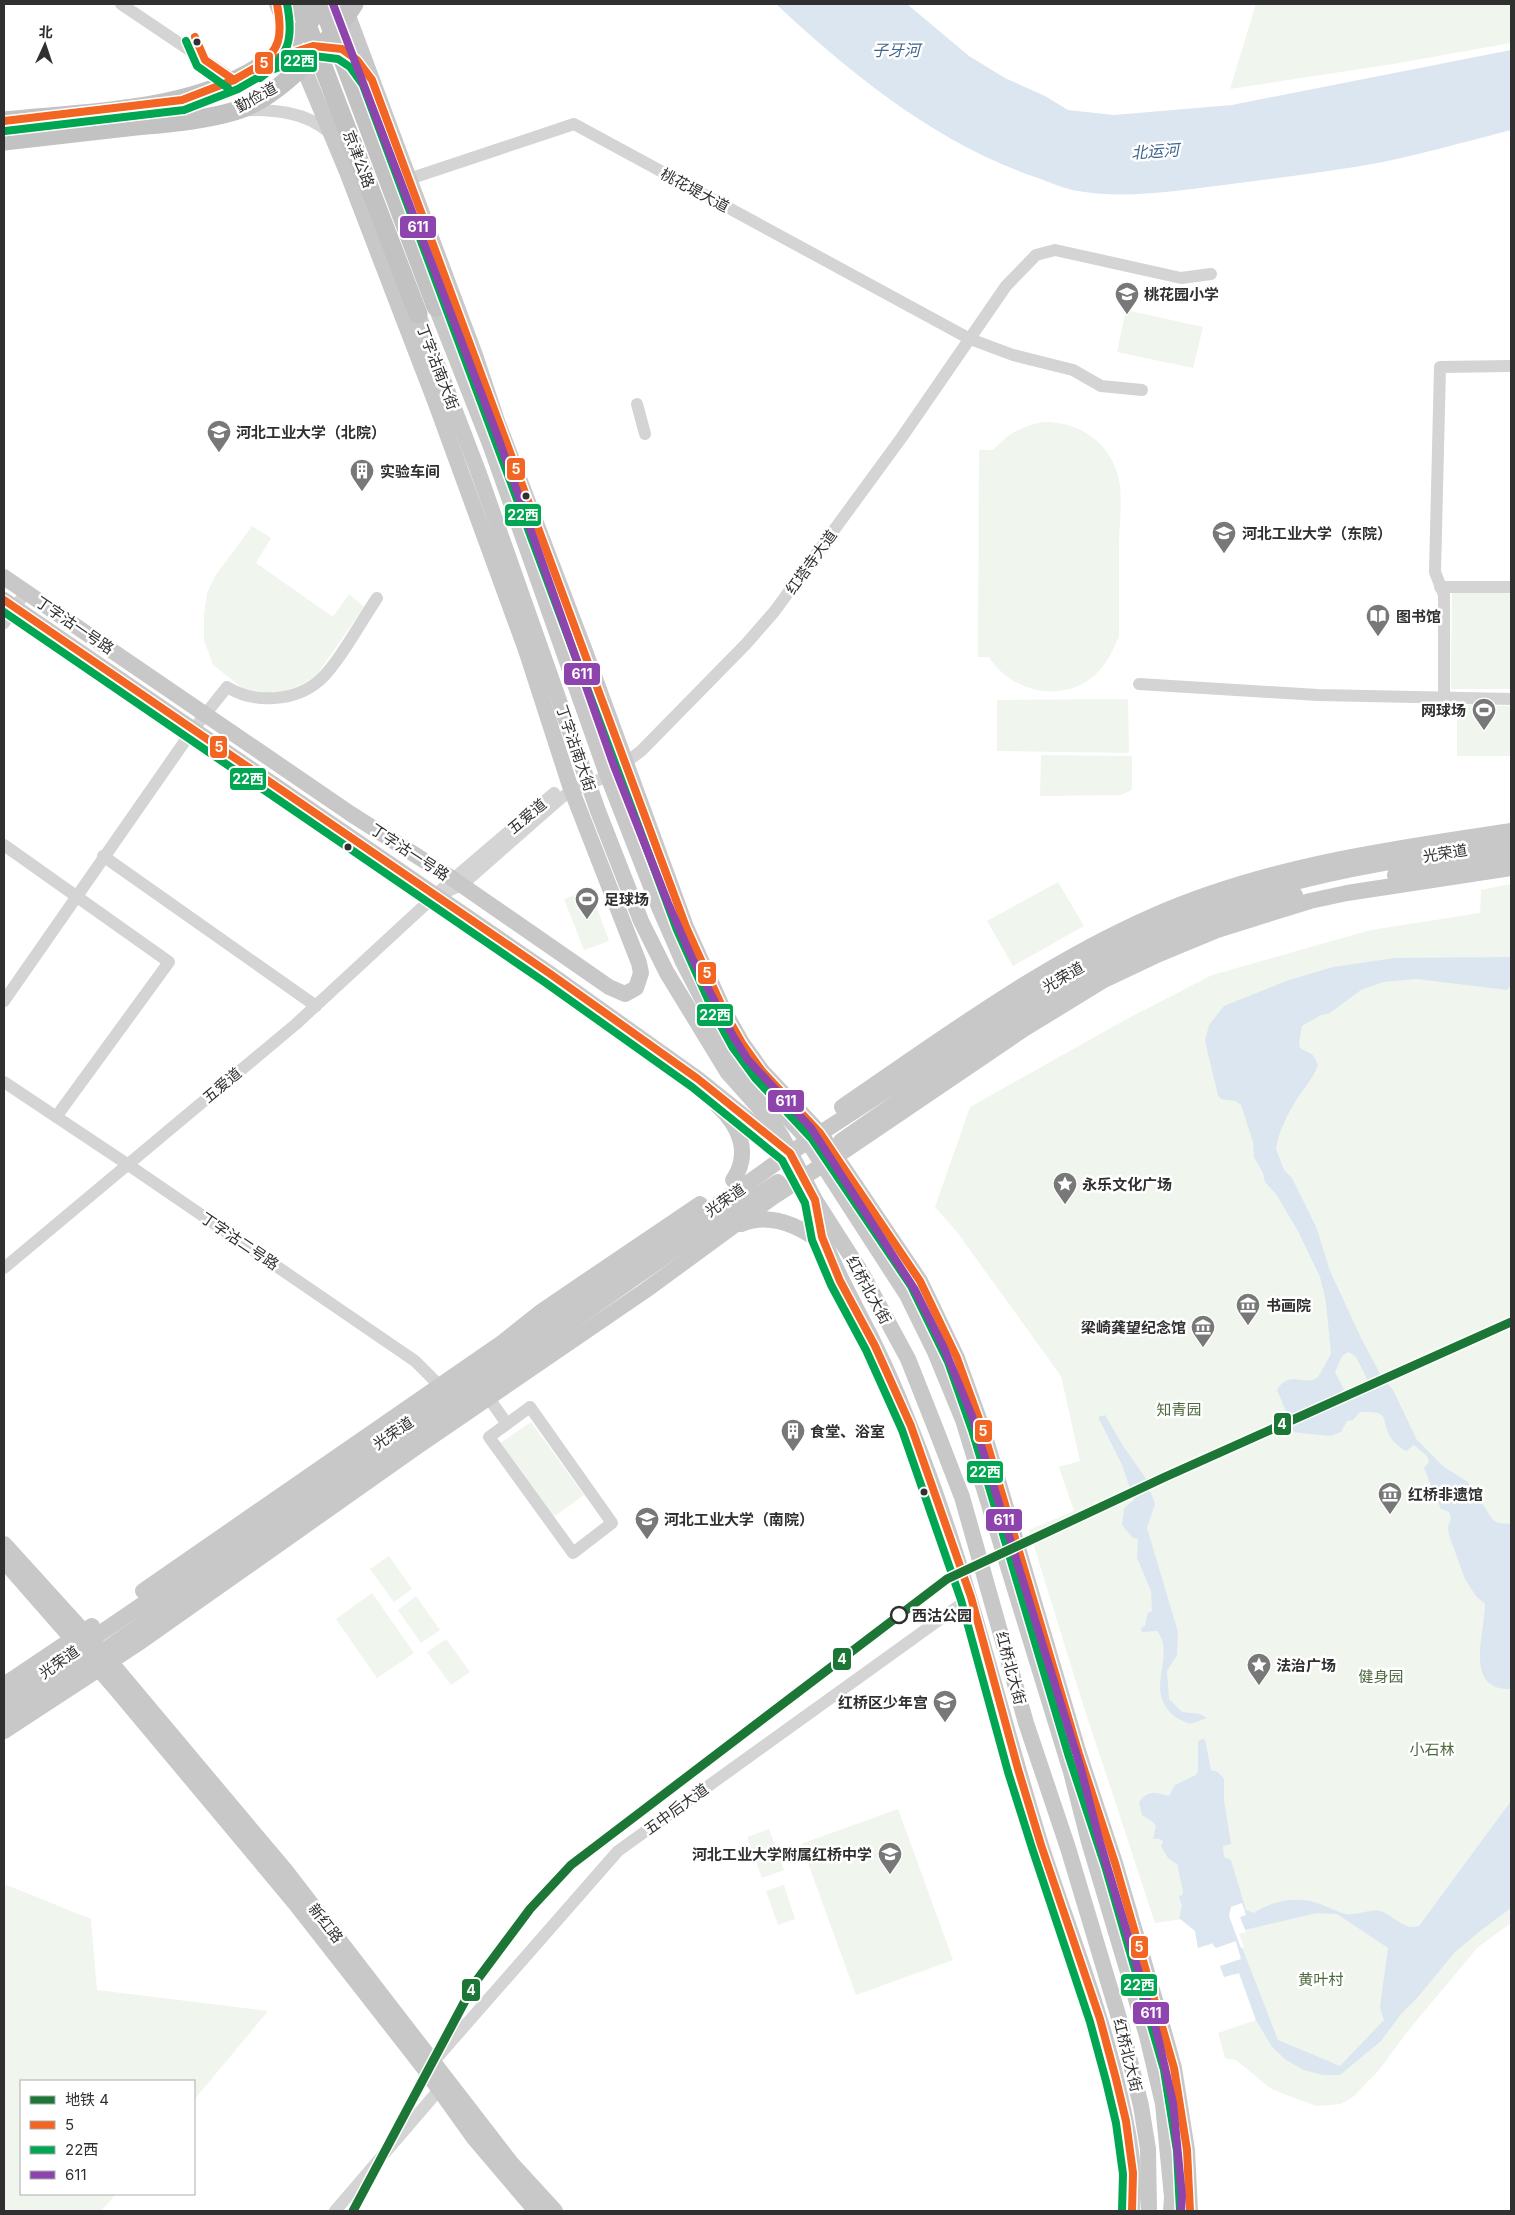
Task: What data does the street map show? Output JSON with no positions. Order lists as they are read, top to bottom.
{
  "streets": {
    "highway": ["勤俭道", "京津公路"],
    "main road": [
      "丁字沽南大街",
      "丁字沽一号路",
      "光荣道",
      "红桥北大街",
      "新红路"
    ],
    "street": [
      "桃花堤大道",
      "红塔寺大道",
      "五爱道",
      "丁字沽二号路",
      "五中后大道"
    ]
  },
  "crossings": [
    ["勤俭道", "京津公路"],
    ["京津公路", "丁字沽南大街"],
    ["桃花堤大道", "红塔寺大道"],
    ["丁字沽南大街", "红塔寺大道"],
    ["丁字沽南大街", "丁字沽一号路"],
    ["丁字沽南大街", "五爱道"],
    ["丁字沽南大街", "光荣道"],
    ["丁字沽南大街", "红桥北大街"],
    ["红塔寺大道", "五爱道"],
    ["丁字沽一号路", "五爱道"],
    ["丁字沽一号路", "光荣道"],
    ["丁字沽一号路", "红桥北大街"],
    ["五爱道", "丁字沽二号路"],
    ["光荣道", "丁字沽二号路"],
    ["光荣道", "红桥北大街"],
    ["光荣道", "新红路"],
    ["五中后大道", "新红路"]
  ],
  "water": ["子牙河", "北运河"],
  "parks": [
    "知青园",
    "健身园",
    "小石林",
    "黄叶村"
  ],
  "places": {
    "school or university": [
      "桃花园小学",
      "河北工业大学（北院）",
      "河北工业大学（东院）",
      "河北工业大学（南院）",
      "红桥区少年宫",
      "河北工业大学附属红桥中学"
    ],
    "building": ["实验车间", "食堂、浴室"],
    "library": ["图书馆"],
    "sports": ["网球场", "足球场"],
    "place": ["永乐文化广场", "法治广场"],
    "museum": ["书画院", "梁崎龚望纪念馆", "红桥非遗馆"],
    "other": ["西沽公园"]
  },
  "lines": [
    "transit line 5",
    "transit line 22西",
    "transit line 611",
    "metro line 4"
  ],
  "legend": [
    "地铁 4",
    "5",
    "22西",
    "611"
  ],
  "north": "top"
}
